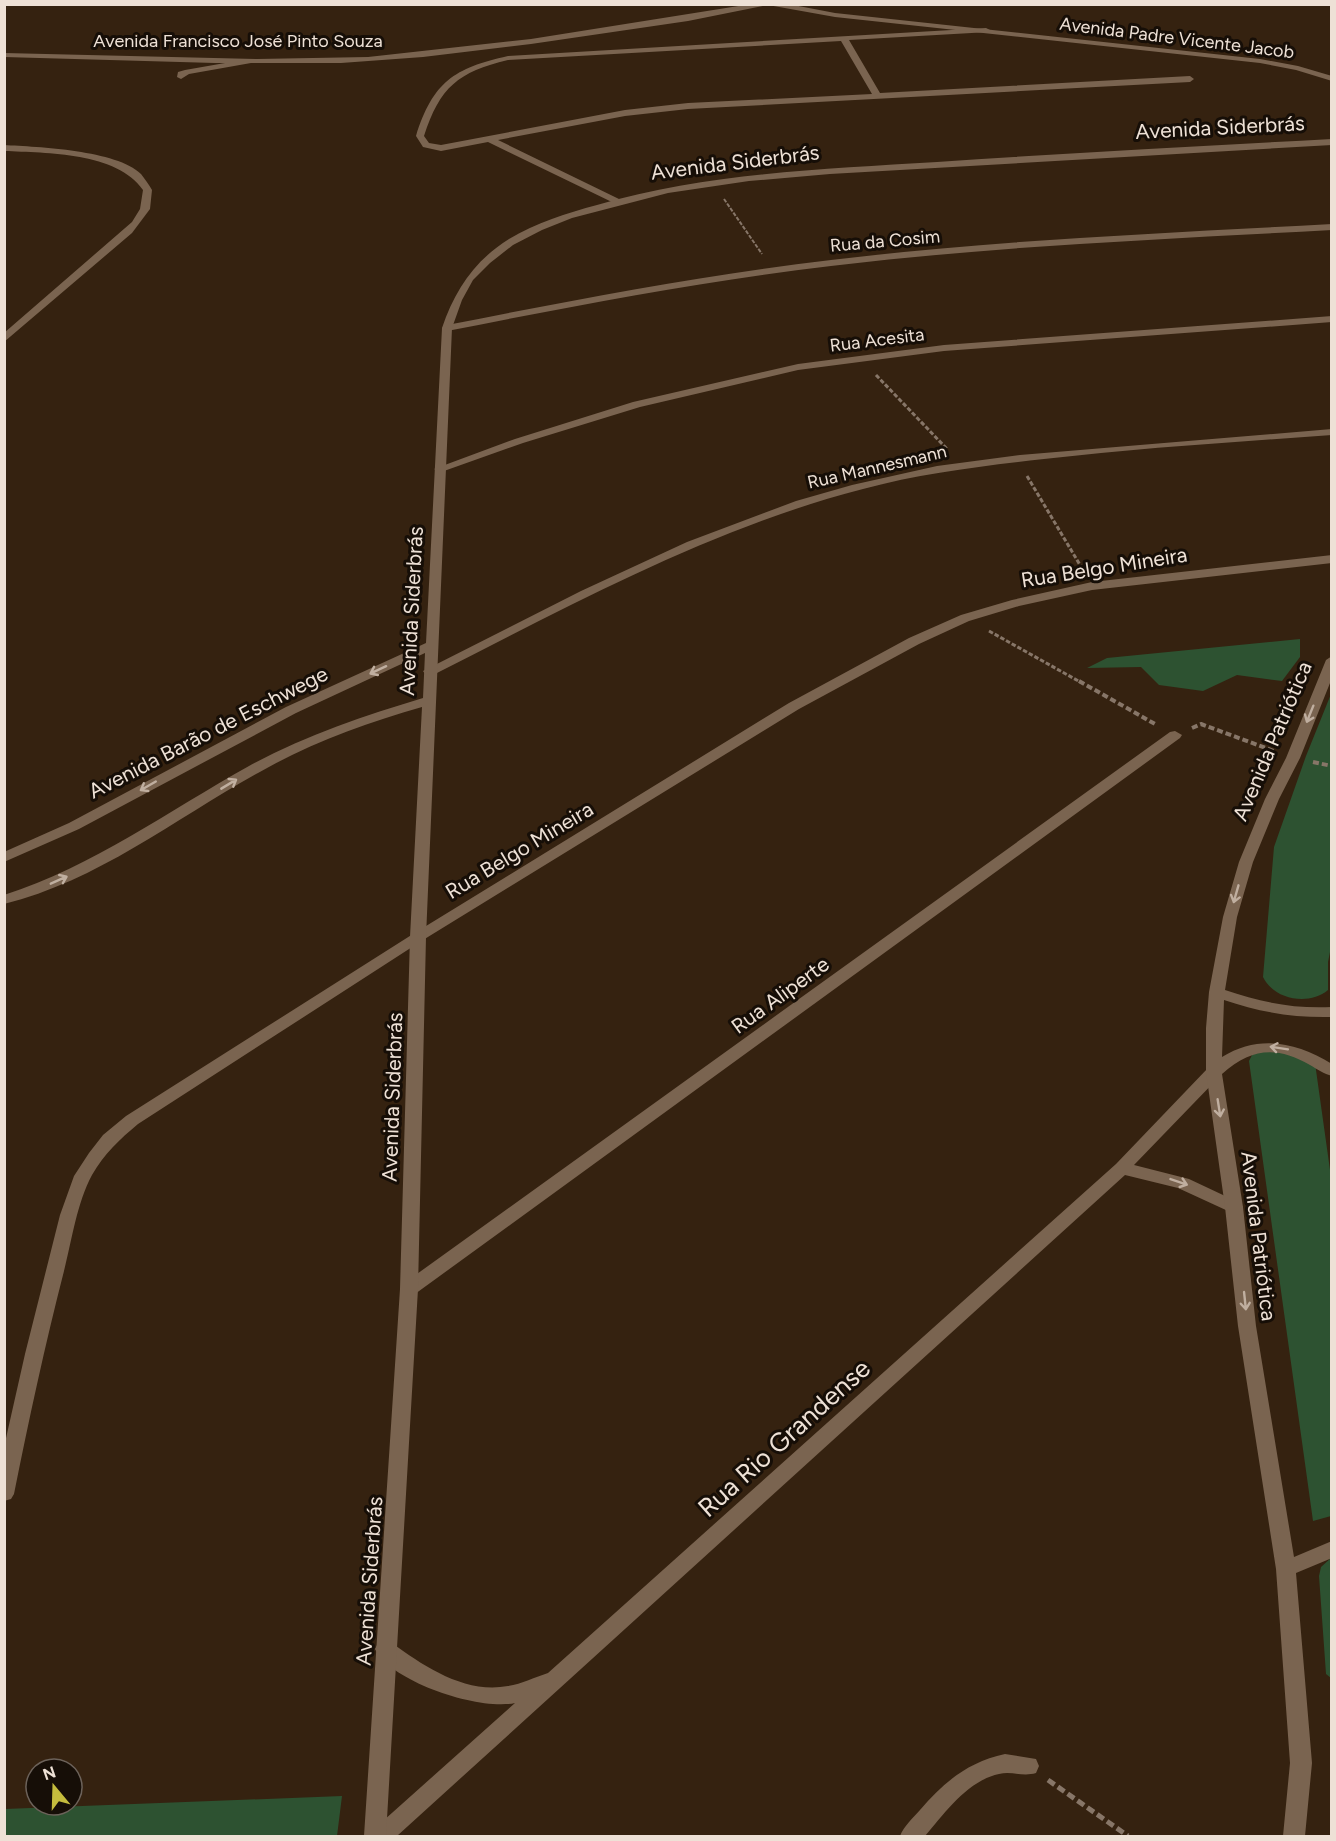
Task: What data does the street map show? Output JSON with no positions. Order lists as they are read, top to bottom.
{
  "streets": {
    "street": [
      "Avenida Padre Vicente Jacob",
      "Avenida Francisco José Pinto Souza",
      "Avenida Siderbrás",
      "Rua da Cosim",
      "Rua Acesita",
      "Rua Mannesmann",
      "Rua Belgo Mineira",
      "Avenida Barão de Eschwege",
      "Avenida Patriótica",
      "Rua Aliperte",
      "Rua Rio Grandense"
    ]
  },
  "crossings": [
    ["Avenida Siderbrás", "Rua da Cosim"],
    ["Avenida Siderbrás", "Rua Acesita"],
    ["Avenida Siderbrás", "Rua Mannesmann"],
    ["Avenida Siderbrás", "Rua Belgo Mineira"],
    ["Avenida Siderbrás", "Avenida Barão de Eschwege"],
    ["Avenida Siderbrás", "Rua Aliperte"],
    ["Avenida Patriótica", "Rua Rio Grandense"]
  ],
  "one_way": ["Avenida Patriótica"],
  "north": "top"
}
